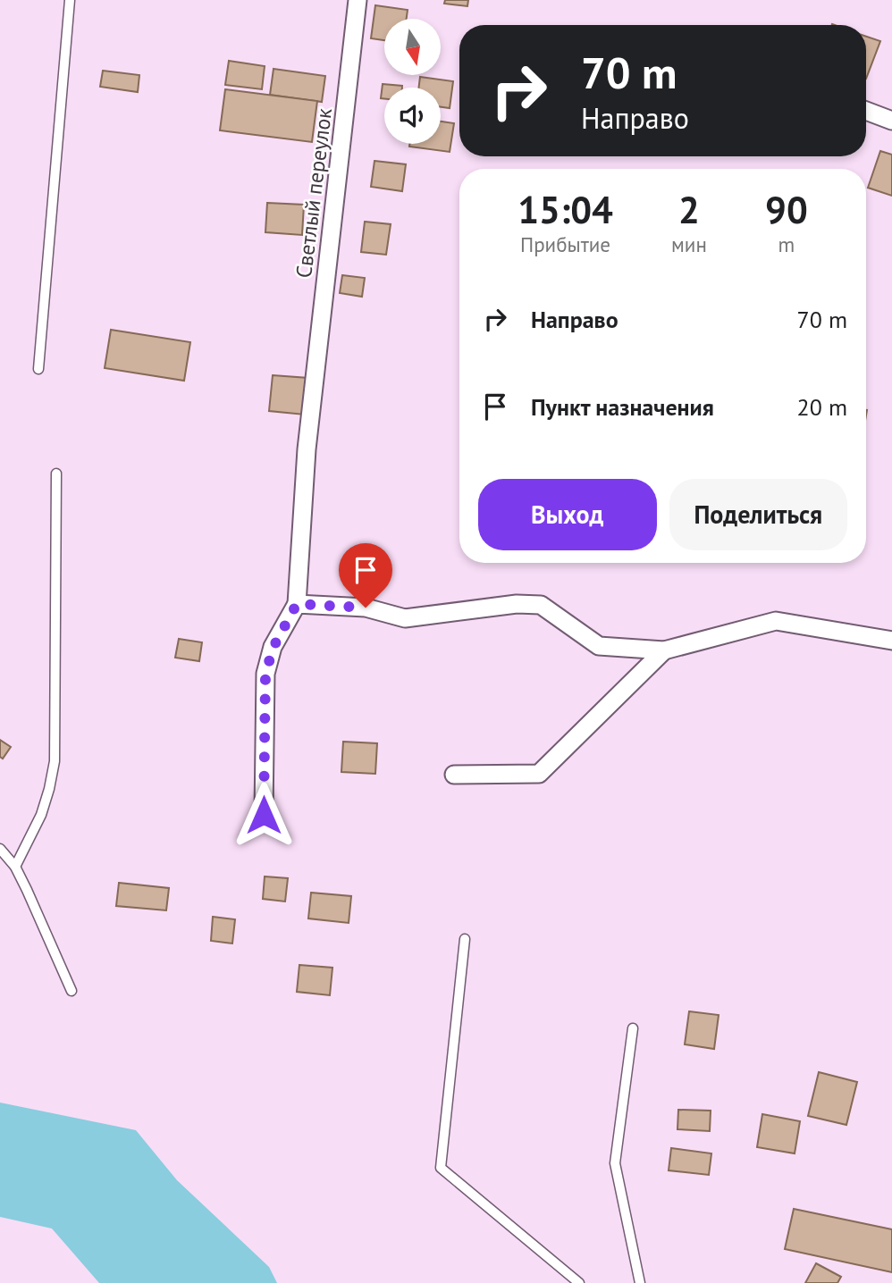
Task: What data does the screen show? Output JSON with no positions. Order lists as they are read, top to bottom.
{
  "streets": {
    "street": ["Светлый переулок"]
  },
  "north": "bottom",
  "page": {
    "turn": ["70 m", "Направо"],
    "eta": [
      "15:04",
      "Прибытие",
      "2",
      "мин",
      "90",
      "m"
    ],
    "list": [
      {
        "name": "Направо",
        "value": "70 m"
      },
      {
        "name": "Пункт назначения",
        "value": "20 m"
      }
    ],
    "buttons": ["Выход", "Поделиться"]
  }
}
